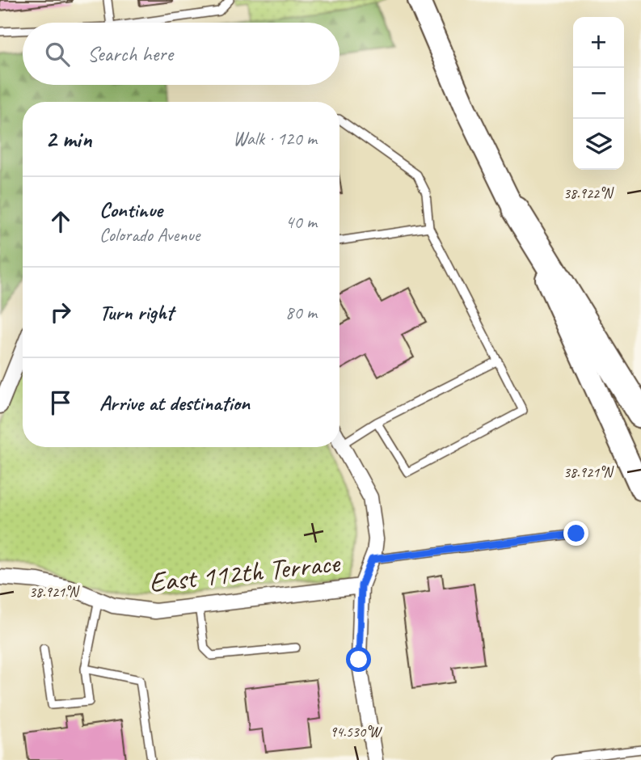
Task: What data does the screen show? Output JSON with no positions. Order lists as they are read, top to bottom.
{
  "streets": {
    "street": ["East 112th Terrace"]
  },
  "page": {
    "map_buttons": ["+", "−"],
    "search": "Search here",
    "heading": ["2 min", "Walk · 120 m"],
    "list": [
      ["Continue", "Colorado Avenue", "40 m"],
      ["Turn right", "80 m"],
      "Arrive at destination"
    ]
  },
  "coordinates": ["38.922°N", "38.921°N", "94.530°W"]
}
